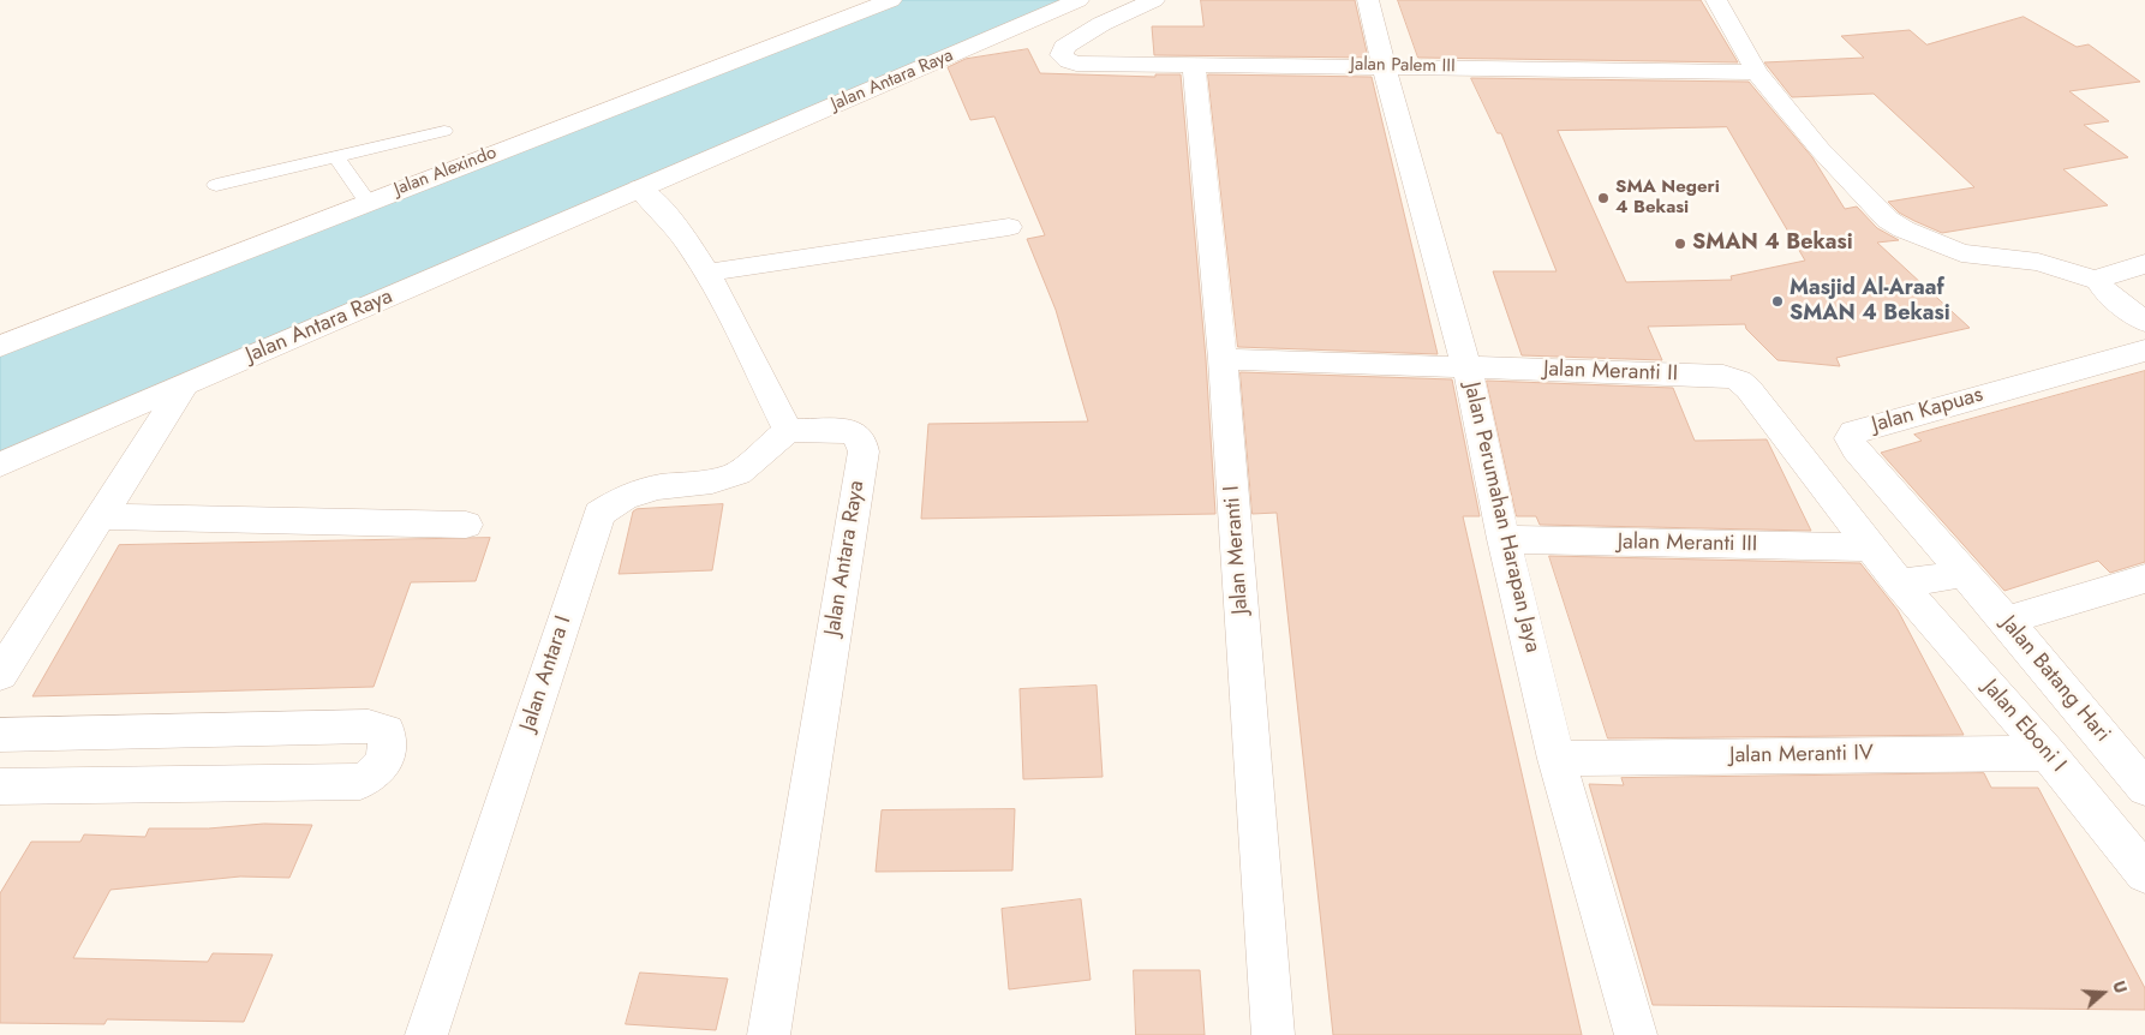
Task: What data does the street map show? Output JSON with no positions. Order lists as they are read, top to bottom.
{
  "streets": {
    "street": [
      "Jalan Palem III",
      "Jalan Antara Raya",
      "Jalan Alexindo",
      "Jalan Meranti II",
      "Jalan Kapuas",
      "Jalan Perumahan Harapan Jaya",
      "Jalan Meranti III",
      "Jalan Meranti I",
      "Jalan Antara I",
      "Jalan Batang Hari",
      "Jalan Eboni I",
      "Jalan Meranti IV"
    ]
  },
  "crossings": [
    ["Jalan Palem III", "Jalan Perumahan Harapan Jaya"],
    ["Jalan Palem III", "Jalan Meranti I"],
    ["Jalan Antara Raya", "Jalan Antara I"],
    ["Jalan Meranti II", "Jalan Perumahan Harapan Jaya"],
    ["Jalan Meranti II", "Jalan Meranti III"],
    ["Jalan Meranti II", "Jalan Meranti I"],
    ["Jalan Meranti II", "Jalan Eboni I"],
    ["Jalan Kapuas", "Jalan Batang Hari"],
    ["Jalan Perumahan Harapan Jaya", "Jalan Meranti III"],
    ["Jalan Perumahan Harapan Jaya", "Jalan Meranti IV"],
    ["Jalan Eboni I", "Jalan Meranti IV"]
  ],
  "places": ["SMA Negeri 4 Bekasi", "SMAN 4 Bekasi", "Masjid Al-Araaf SMAN 4 Bekasi"],
  "north": "right"
}
